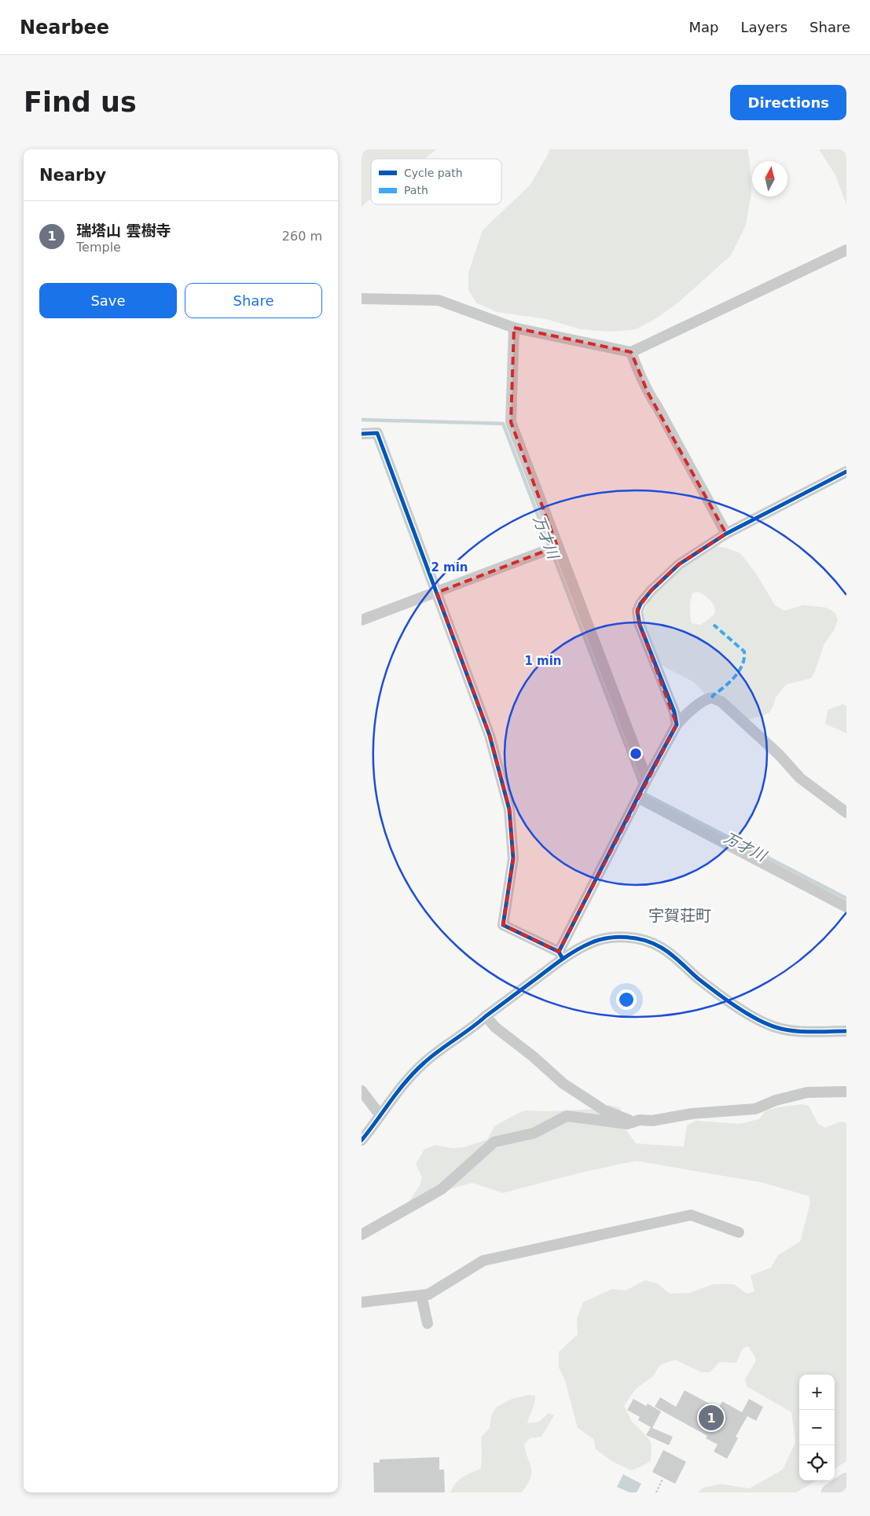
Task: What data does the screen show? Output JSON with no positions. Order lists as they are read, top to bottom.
{
  "districts": ["宇賀荘町"],
  "water": ["万才川"],
  "legend": ["Cycle path", "Path"],
  "north": "top",
  "page": {
    "header": "Nearbee",
    "nav": ["Map", "Layers", "Share"],
    "buttons": [
      "Directions",
      ["Save", "Share"]
    ],
    "title": "Find us",
    "heading": "Nearby",
    "list": [
      {
        "mark": "1",
        "name": "瑞塔山 雲樹寺",
        "note": "Temple",
        "value": "260 m"
      }
    ],
    "map_buttons": ["+", "−"],
    "pins": "1"
  },
  "rings": ["2 min", "1 min"]
}
